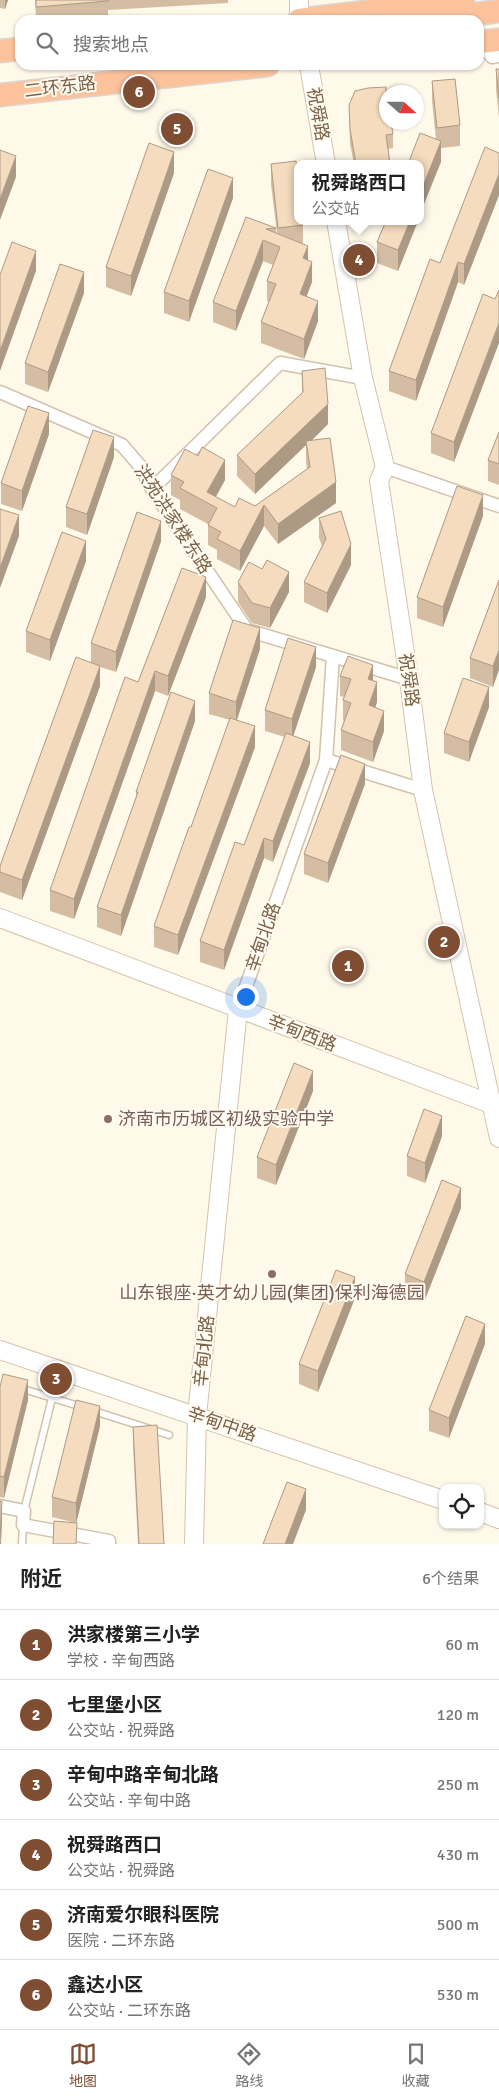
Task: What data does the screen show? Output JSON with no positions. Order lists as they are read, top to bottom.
{
  "streets": {
    "highway": ["二环东路"],
    "street": [
      "祝舜路",
      "洪苑洪家楼东路",
      "辛甸北路",
      "辛甸西路",
      "辛甸中路"
    ]
  },
  "crossings": [
    ["祝舜路", "辛甸西路"],
    ["洪苑洪家楼东路", "辛甸北路"],
    ["辛甸北路", "辛甸西路"],
    ["辛甸北路", "辛甸中路"]
  ],
  "places": ["济南市历城区初级实验中学", "山东银座·英才幼儿园(集团)保利海德园"],
  "north": "right",
  "page": {
    "search": "搜索地点",
    "pins": [
      "6",
      "5",
      "4",
      "2",
      "1",
      "3"
    ],
    "popup": ["祝舜路西口", "公交站"],
    "heading": ["附近", "6个结果"],
    "list": [
      {
        "mark": "1",
        "name": "洪家楼第三小学",
        "note": "学校 · 辛甸西路",
        "value": "60 m"
      },
      {
        "mark": "2",
        "name": "七里堡小区",
        "note": "公交站 · 祝舜路",
        "value": "120 m"
      },
      {
        "mark": "3",
        "name": "辛甸中路辛甸北路",
        "note": "公交站 · 辛甸中路",
        "value": "250 m"
      },
      {
        "mark": "4",
        "name": "祝舜路西口",
        "note": "公交站 · 祝舜路",
        "value": "430 m"
      },
      {
        "mark": "5",
        "name": "济南爱尔眼科医院",
        "note": "医院 · 二环东路",
        "value": "500 m"
      },
      {
        "mark": "6",
        "name": "鑫达小区",
        "note": "公交站 · 二环东路",
        "value": "530 m"
      }
    ],
    "nav": ["地图", "路线", "收藏"]
  }
}
